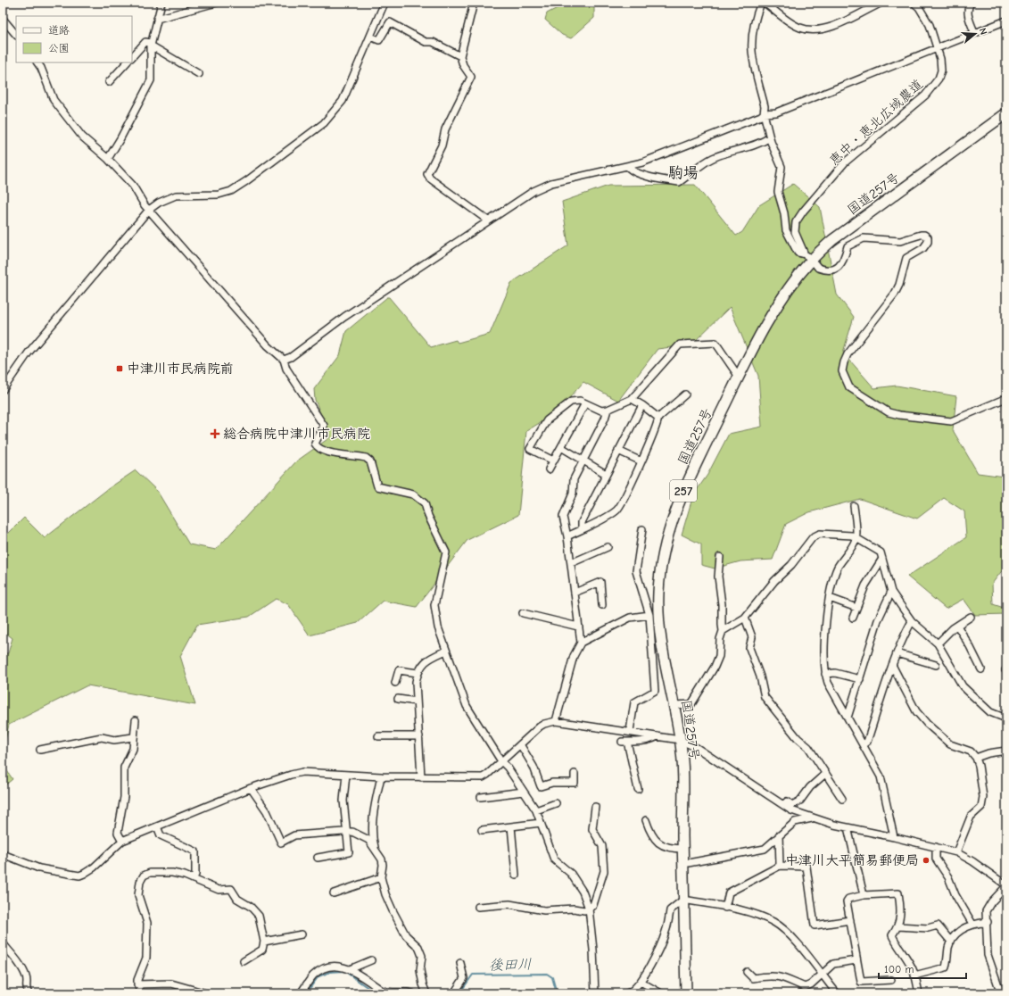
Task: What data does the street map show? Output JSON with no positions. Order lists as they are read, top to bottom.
{
  "streets": {
    "highway": ["国道257号", "257"],
    "street": ["恵中・恵北広域農道"]
  },
  "districts": ["駒場"],
  "water": ["後田川"],
  "places": {
    "transit": ["中津川市民病院前"],
    "health": ["総合病院中津川市民病院"],
    "other": ["中津川大平簡易郵便局"]
  },
  "legend": ["道路", "公園"],
  "scale_bar": "100 m",
  "north": "right"
}
